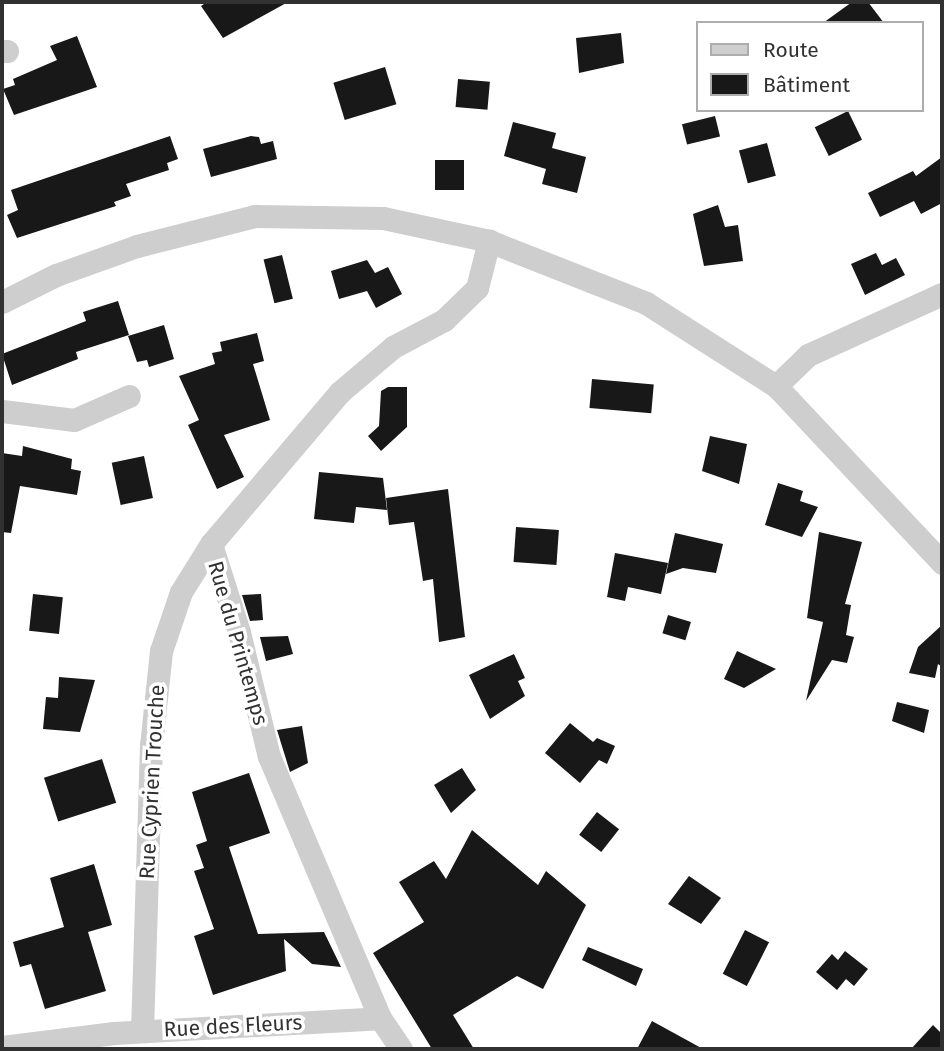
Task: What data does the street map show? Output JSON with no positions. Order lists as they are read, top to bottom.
{
  "streets": {
    "street": ["Rue du Printemps", "Rue Cyprien Trouche", "Rue des Fleurs"]
  },
  "crossings": [
    ["Rue du Printemps", "Rue Cyprien Trouche"],
    ["Rue du Printemps", "Rue des Fleurs"],
    ["Rue Cyprien Trouche", "Rue des Fleurs"]
  ],
  "legend": ["Route", "Bâtiment"]
}
